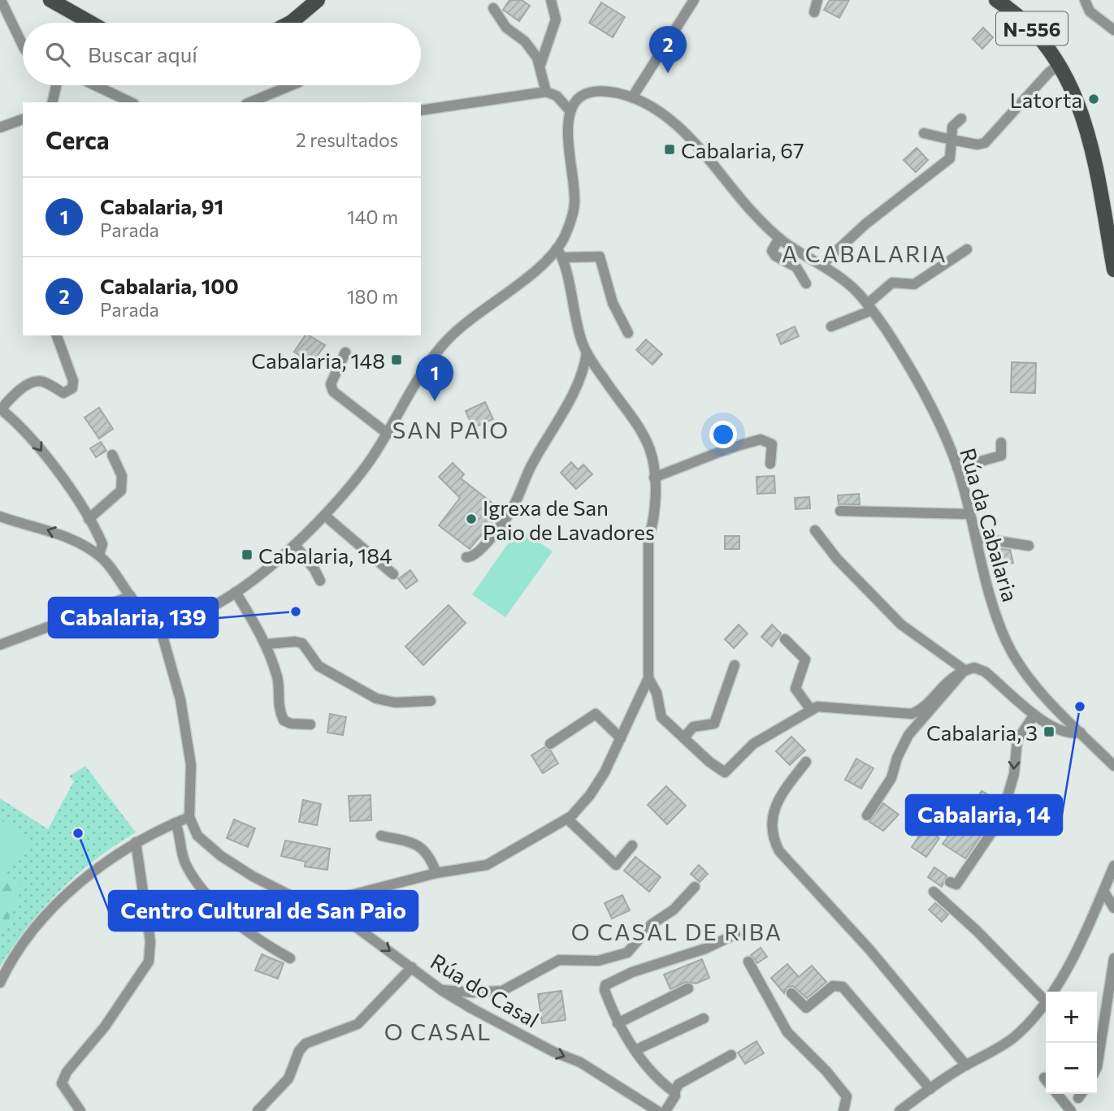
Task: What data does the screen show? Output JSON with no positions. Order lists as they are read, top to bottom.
{
  "streets": {
    "main road": ["N-556"],
    "street": ["Rúa da Cabalaria", "Rúa do Casal"]
  },
  "one_way": ["Rúa do Casal"],
  "districts": [
    "A CABALARIA",
    "SAN PAIO",
    "O CASAL DE RIBA",
    "O CASAL"
  ],
  "places": {
    "other": [
      "Latorta",
      "Igrexa de San Paio de Lavadores",
      "Cabalaria, 139",
      "Cabalaria, 14",
      "Centro Cultural de San Paio"
    ],
    "transit": [
      "Cabalaria, 67",
      "Cabalaria, 148",
      "Cabalaria, 184",
      "Cabalaria, 3"
    ]
  },
  "page": {
    "search": "Buscar aquí",
    "pins": ["2", "1"],
    "heading": ["Cerca", "2 resultados"],
    "list": [
      {
        "mark": "1",
        "name": "Cabalaria, 91",
        "note": "Parada",
        "value": "140 m"
      },
      {
        "mark": "2",
        "name": "Cabalaria, 100",
        "note": "Parada",
        "value": "180 m"
      }
    ],
    "map_buttons": ["+", "−"]
  }
}
